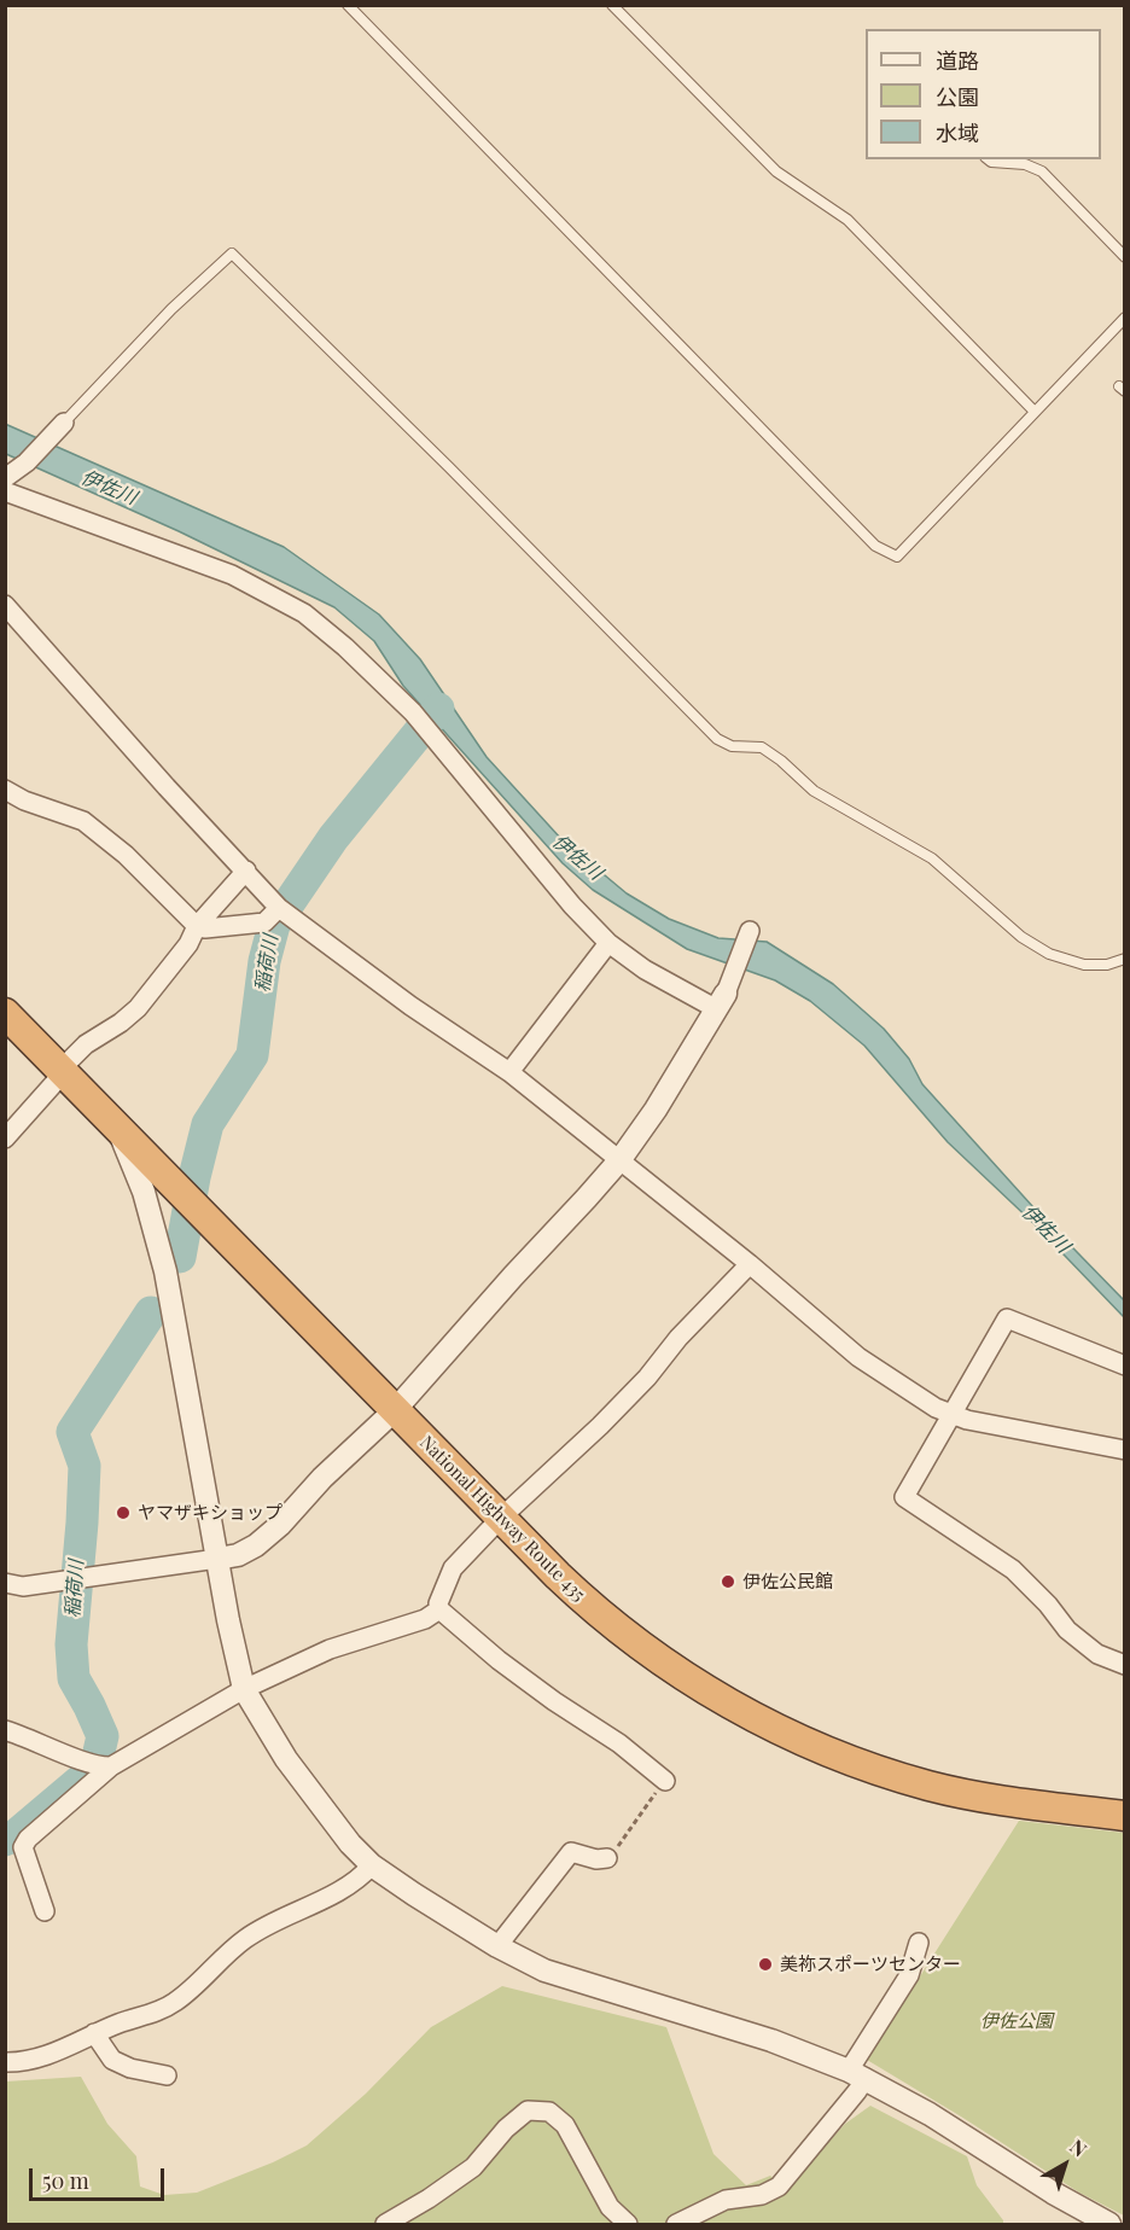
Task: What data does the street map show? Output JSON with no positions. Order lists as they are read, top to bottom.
{
  "streets": {
    "highway": ["National Highway Route 435"]
  },
  "water": ["伊佐川", "稲荷川"],
  "parks": ["伊佐公園"],
  "places": ["ヤマザキショップ", "伊佐公民館", "美祢スポーツセンター"],
  "legend": ["道路", "公園", "水域"],
  "scale_bar": "50 m",
  "north": "top right"
}
